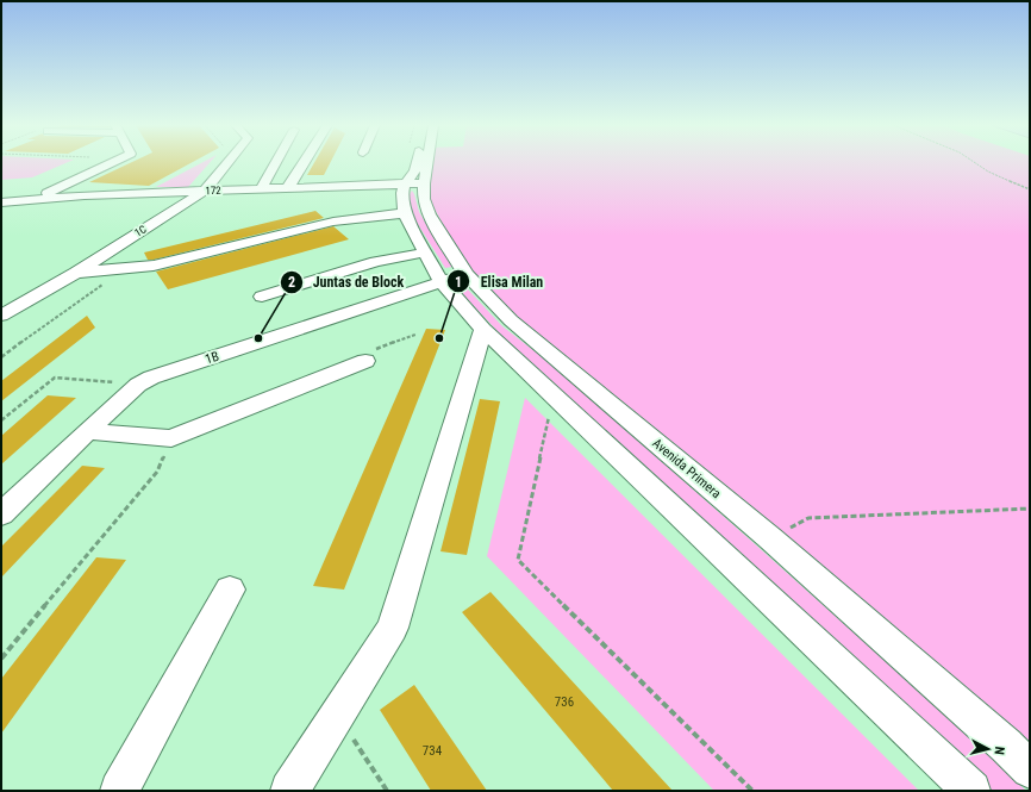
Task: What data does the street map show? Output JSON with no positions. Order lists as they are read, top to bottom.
{
  "streets": {
    "street": [
      "172",
      "1C",
      "1B",
      "Avenida Primera"
    ]
  },
  "crossings": [
    ["172", "1C"],
    ["172", "Avenida Primera"],
    ["1B", "Avenida Primera"]
  ],
  "places": ["Juntas de Block", "Elisa Milan"],
  "house_numbers": ["736", "734"],
  "north": "right"
}
